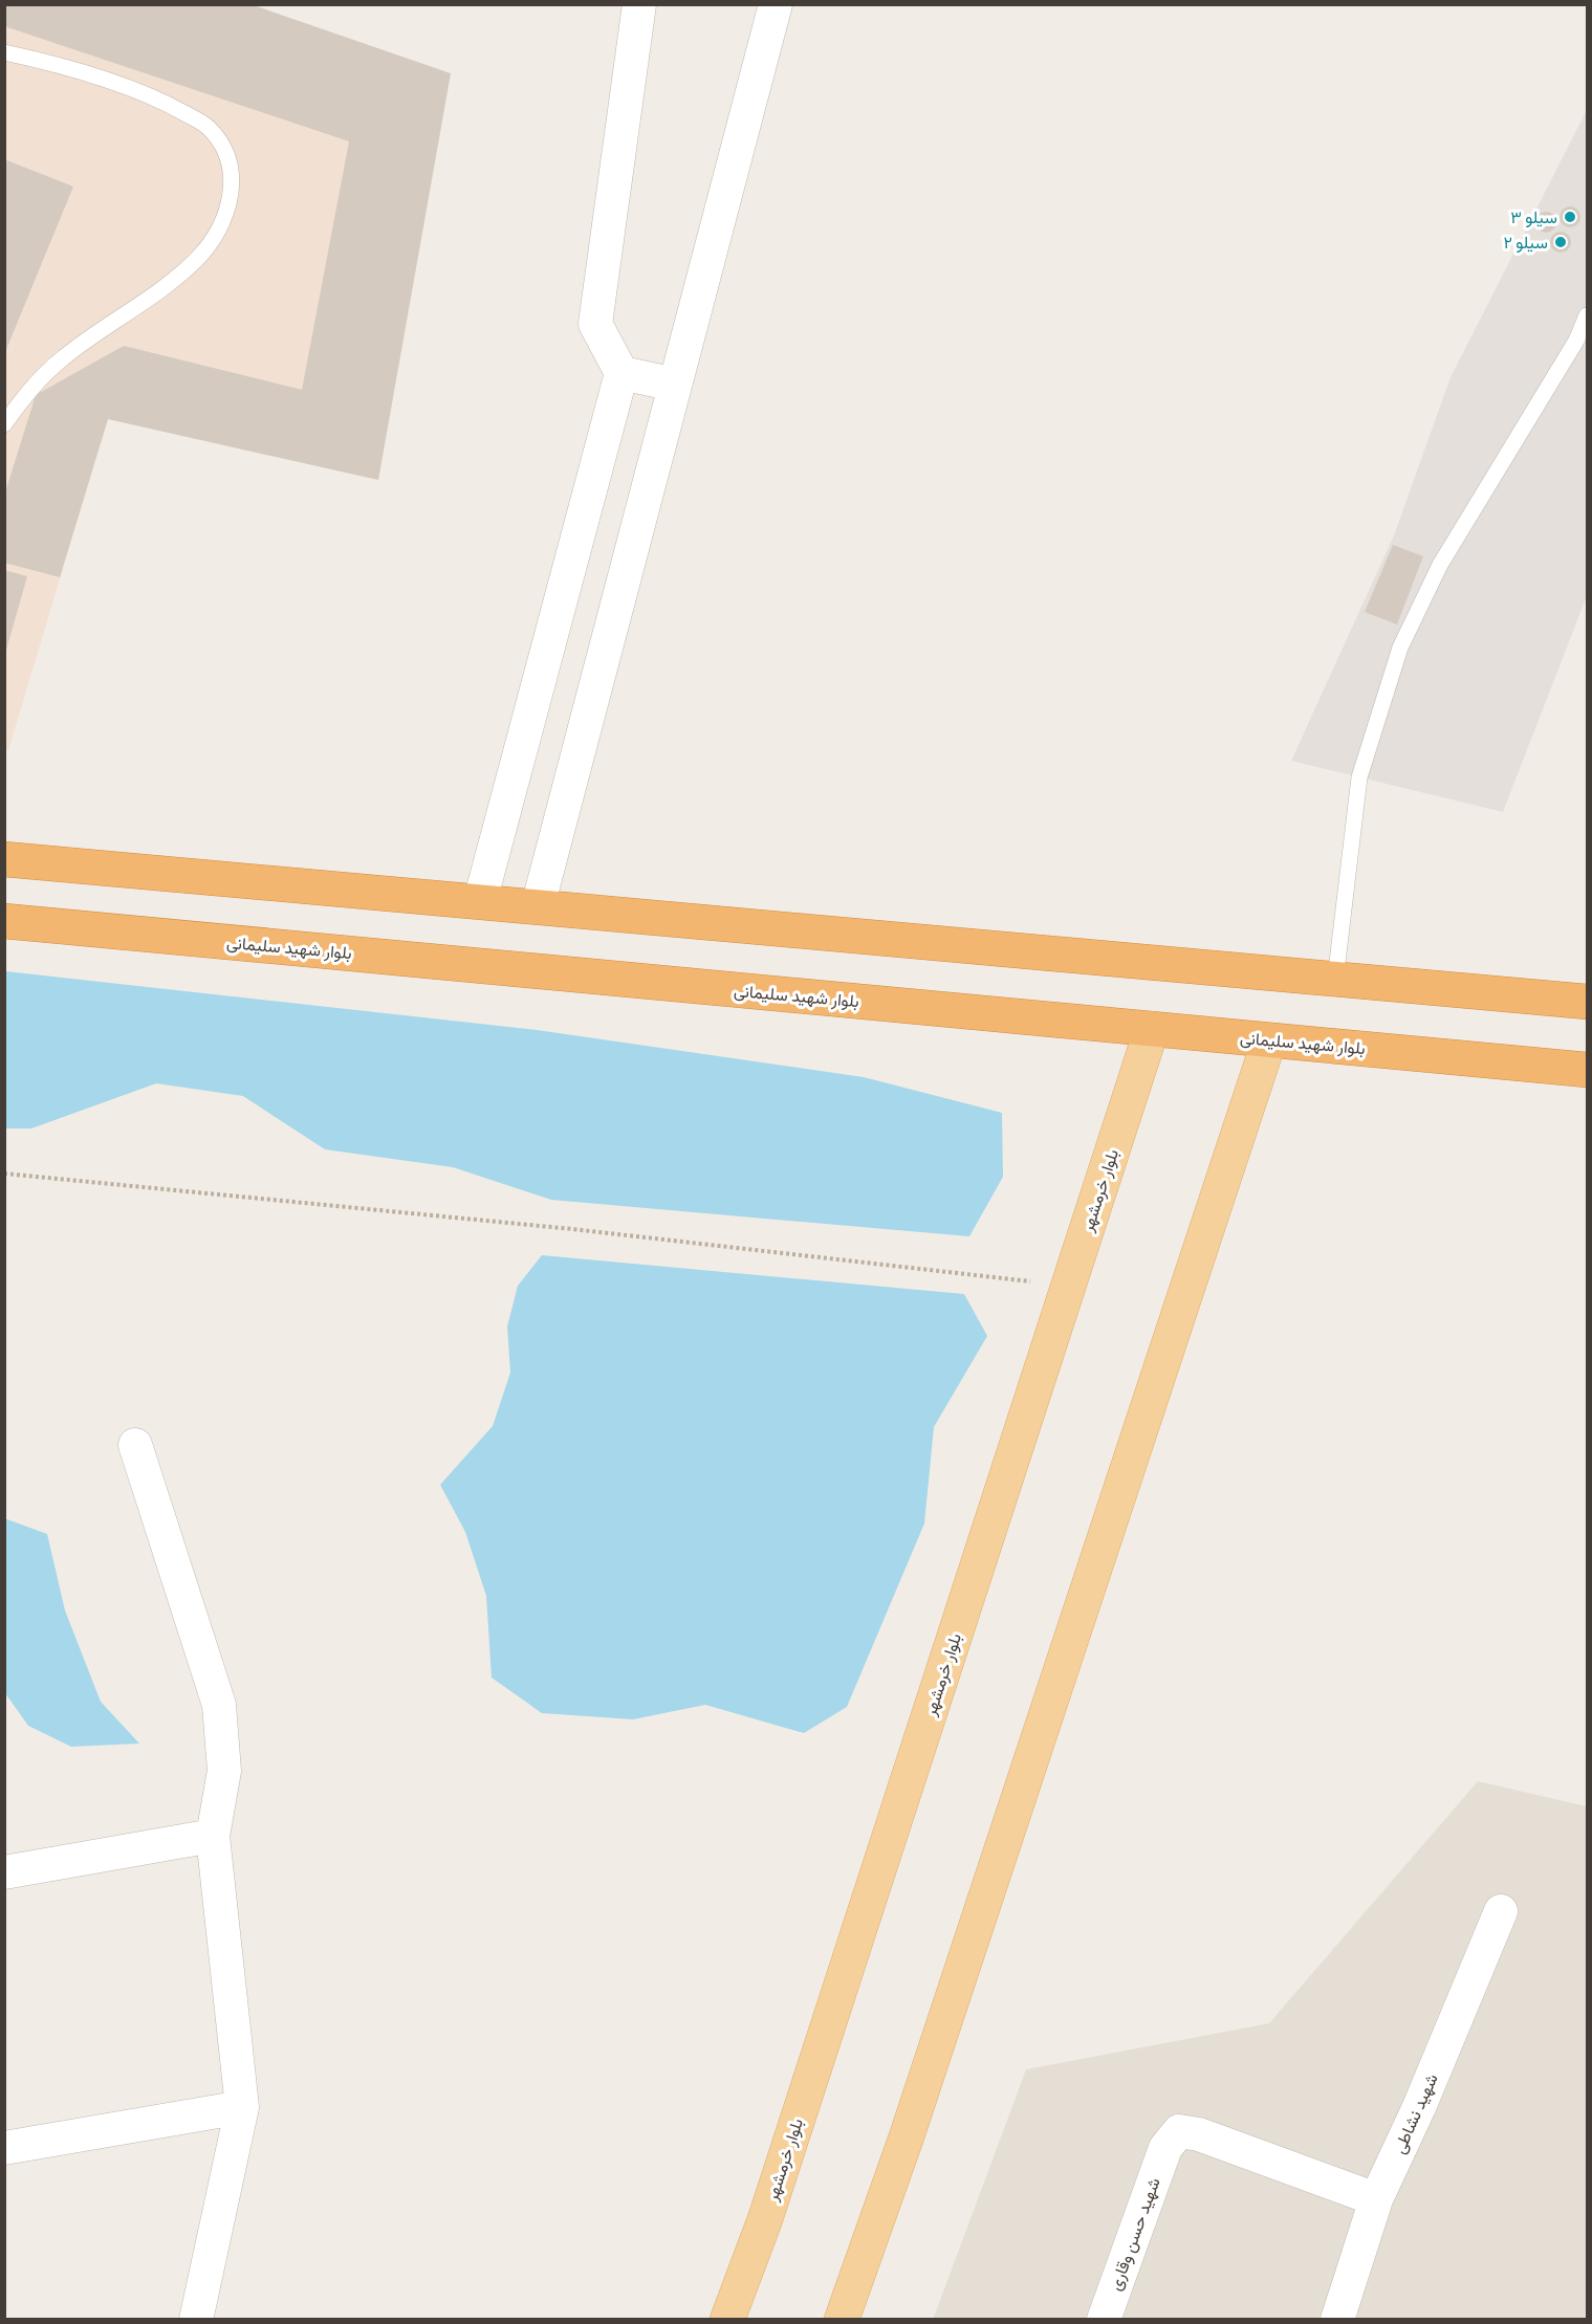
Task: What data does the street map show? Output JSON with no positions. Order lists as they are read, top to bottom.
{
  "streets": {
    "highway": ["بلوار شهید سلیمانی"],
    "main road": ["بلوار خرمشهر"],
    "street": ["شهید نشاطی", "شهید حسن وقاری"]
  },
  "crossings": [
    ["بلوار شهید سلیمانی", "بلوار خرمشهر"],
    ["شهید نشاطی", "شهید حسن وقاری"]
  ],
  "places": ["سیلو ۳", "سیلو ۲"]
}
